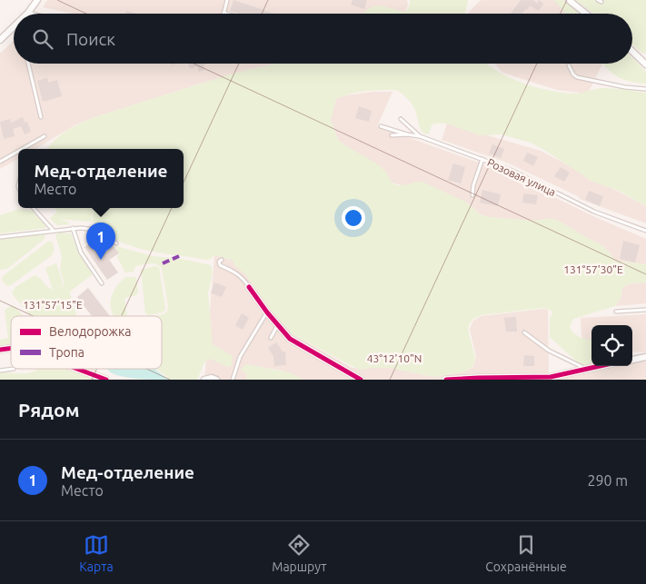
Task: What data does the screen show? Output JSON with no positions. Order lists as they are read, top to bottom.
{
  "streets": {
    "lane": ["Розовая улица"]
  },
  "legend": ["Велодорожка", "Тропа"],
  "page": {
    "search": "Поиск",
    "popup": ["Мед-отделение", "Место"],
    "pins": "1",
    "heading": "Рядом",
    "list": [
      {
        "mark": "1",
        "name": "Мед-отделение",
        "note": "Место",
        "value": "290 m"
      }
    ],
    "nav": ["Карта", "Маршрут", "Сохранённые"]
  },
  "coordinates": ["131°57'30\"E", "131°57'15\"E", "43°12'10\"N"]
}
